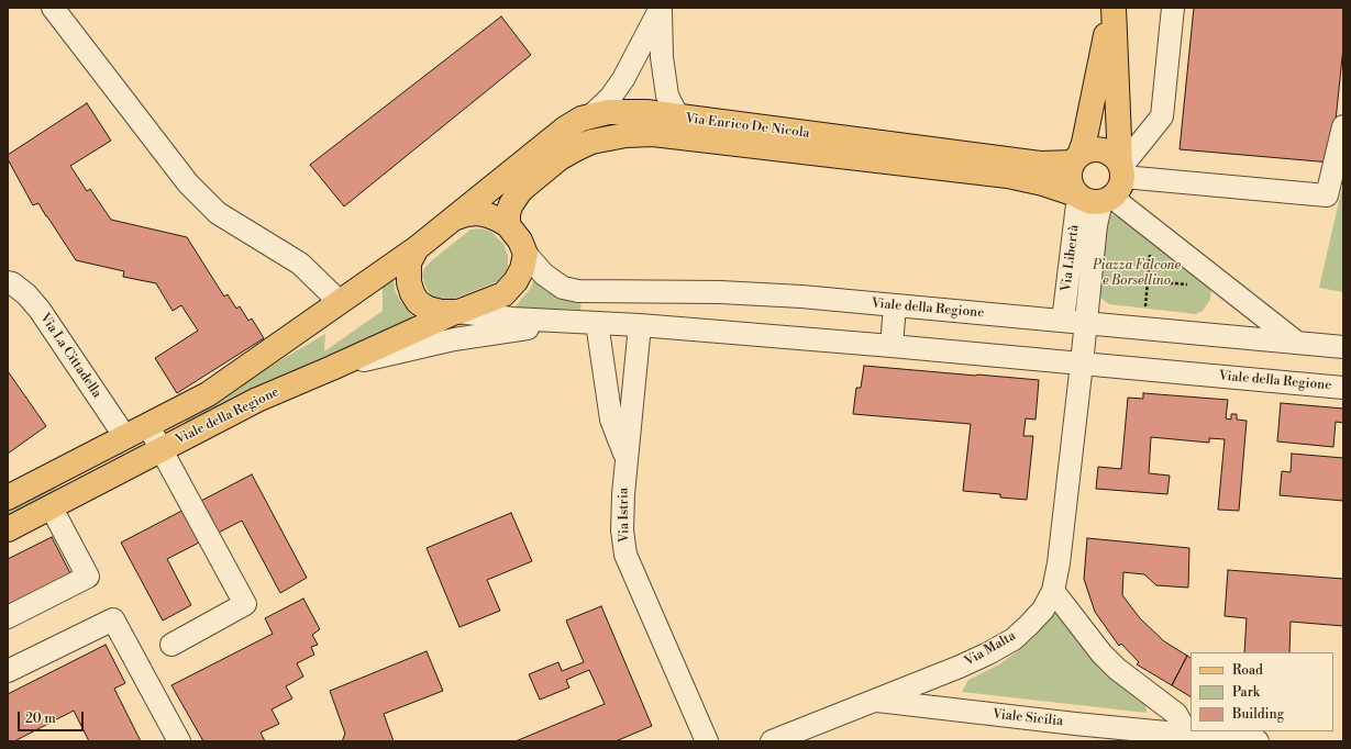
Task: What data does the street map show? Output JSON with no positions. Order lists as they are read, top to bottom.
{
  "streets": {
    "main road": ["Via Enrico De Nicola", "Viale della Regione"],
    "street": [
      "Via Libertà",
      "Via La Cittadella",
      "Via Istria",
      "Via Malta",
      "Viale Sicilia"
    ]
  },
  "crossings": [
    ["Via Enrico De Nicola", "Via Libertà"],
    ["Via Enrico De Nicola", "Viale della Regione"],
    ["Via Libertà", "Viale della Regione"],
    ["Via Libertà", "Via Malta"],
    ["Viale della Regione", "Via La Cittadella"],
    ["Viale della Regione", "Via Istria"],
    ["Viale della Regione", "Via Malta"],
    ["Via Malta", "Viale Sicilia"]
  ],
  "parks": ["Piazza Falcone e Borsellino"],
  "legend": ["Road", "Park", "Building"],
  "scale_bar": "20 m"
}
